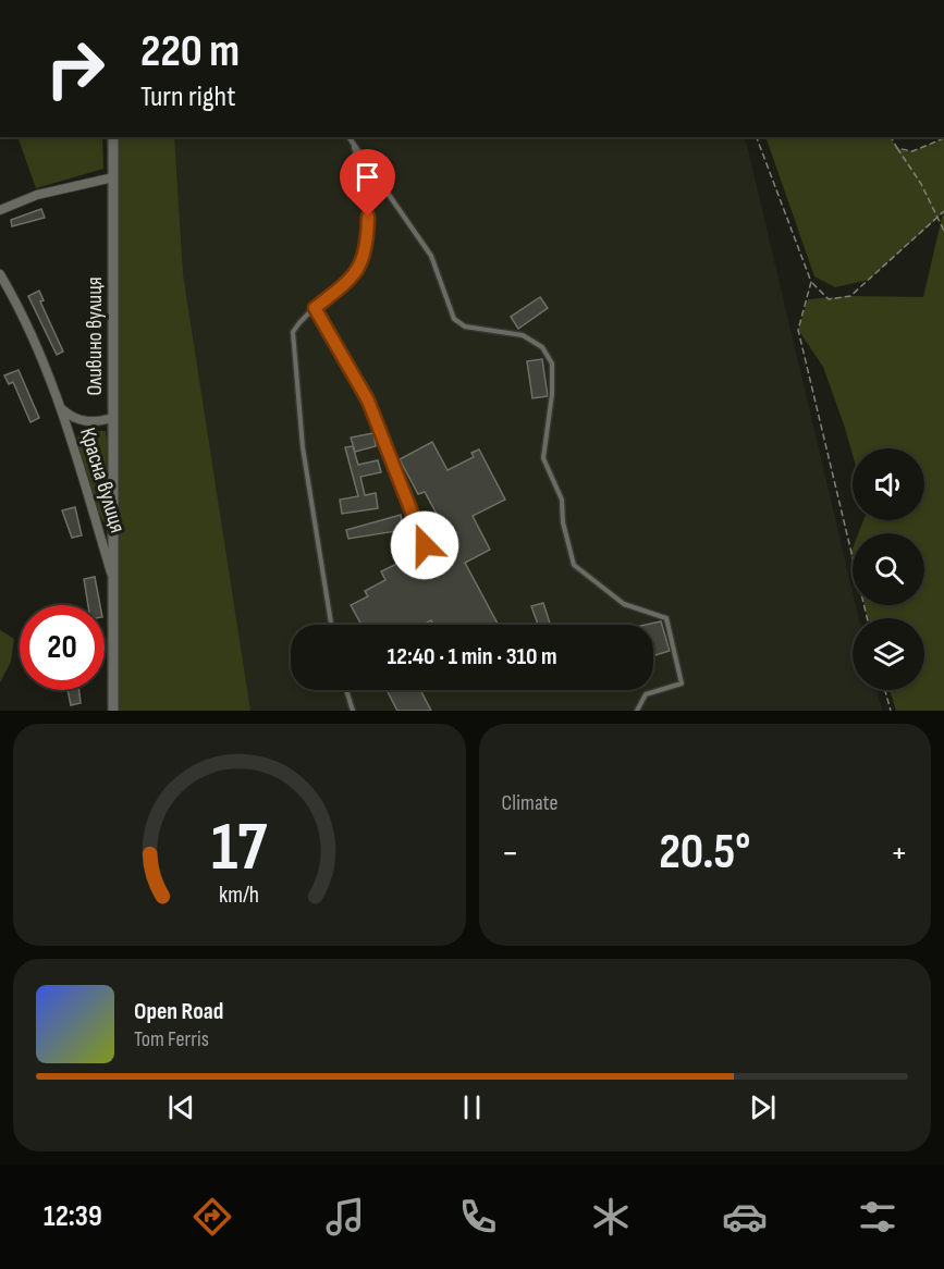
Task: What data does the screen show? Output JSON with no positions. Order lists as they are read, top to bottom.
{
  "streets": {
    "street": ["Оливино вулиця", "Красна вулиця"]
  },
  "crossings": [
    ["Оливино вулиця", "Красна вулиця"]
  ],
  "page": {
    "turn": ["220 m", "Turn right"],
    "limit": "20",
    "trip": "12:40 · 1 min · 310 m",
    "tile": "Climate",
    "heat": ["−", "20.5°", "+"],
    "song": ["Open Road", "Tom Ferris"],
    "tabs": "12:39",
    "gauge": ["17", "km/h"]
  }
}
